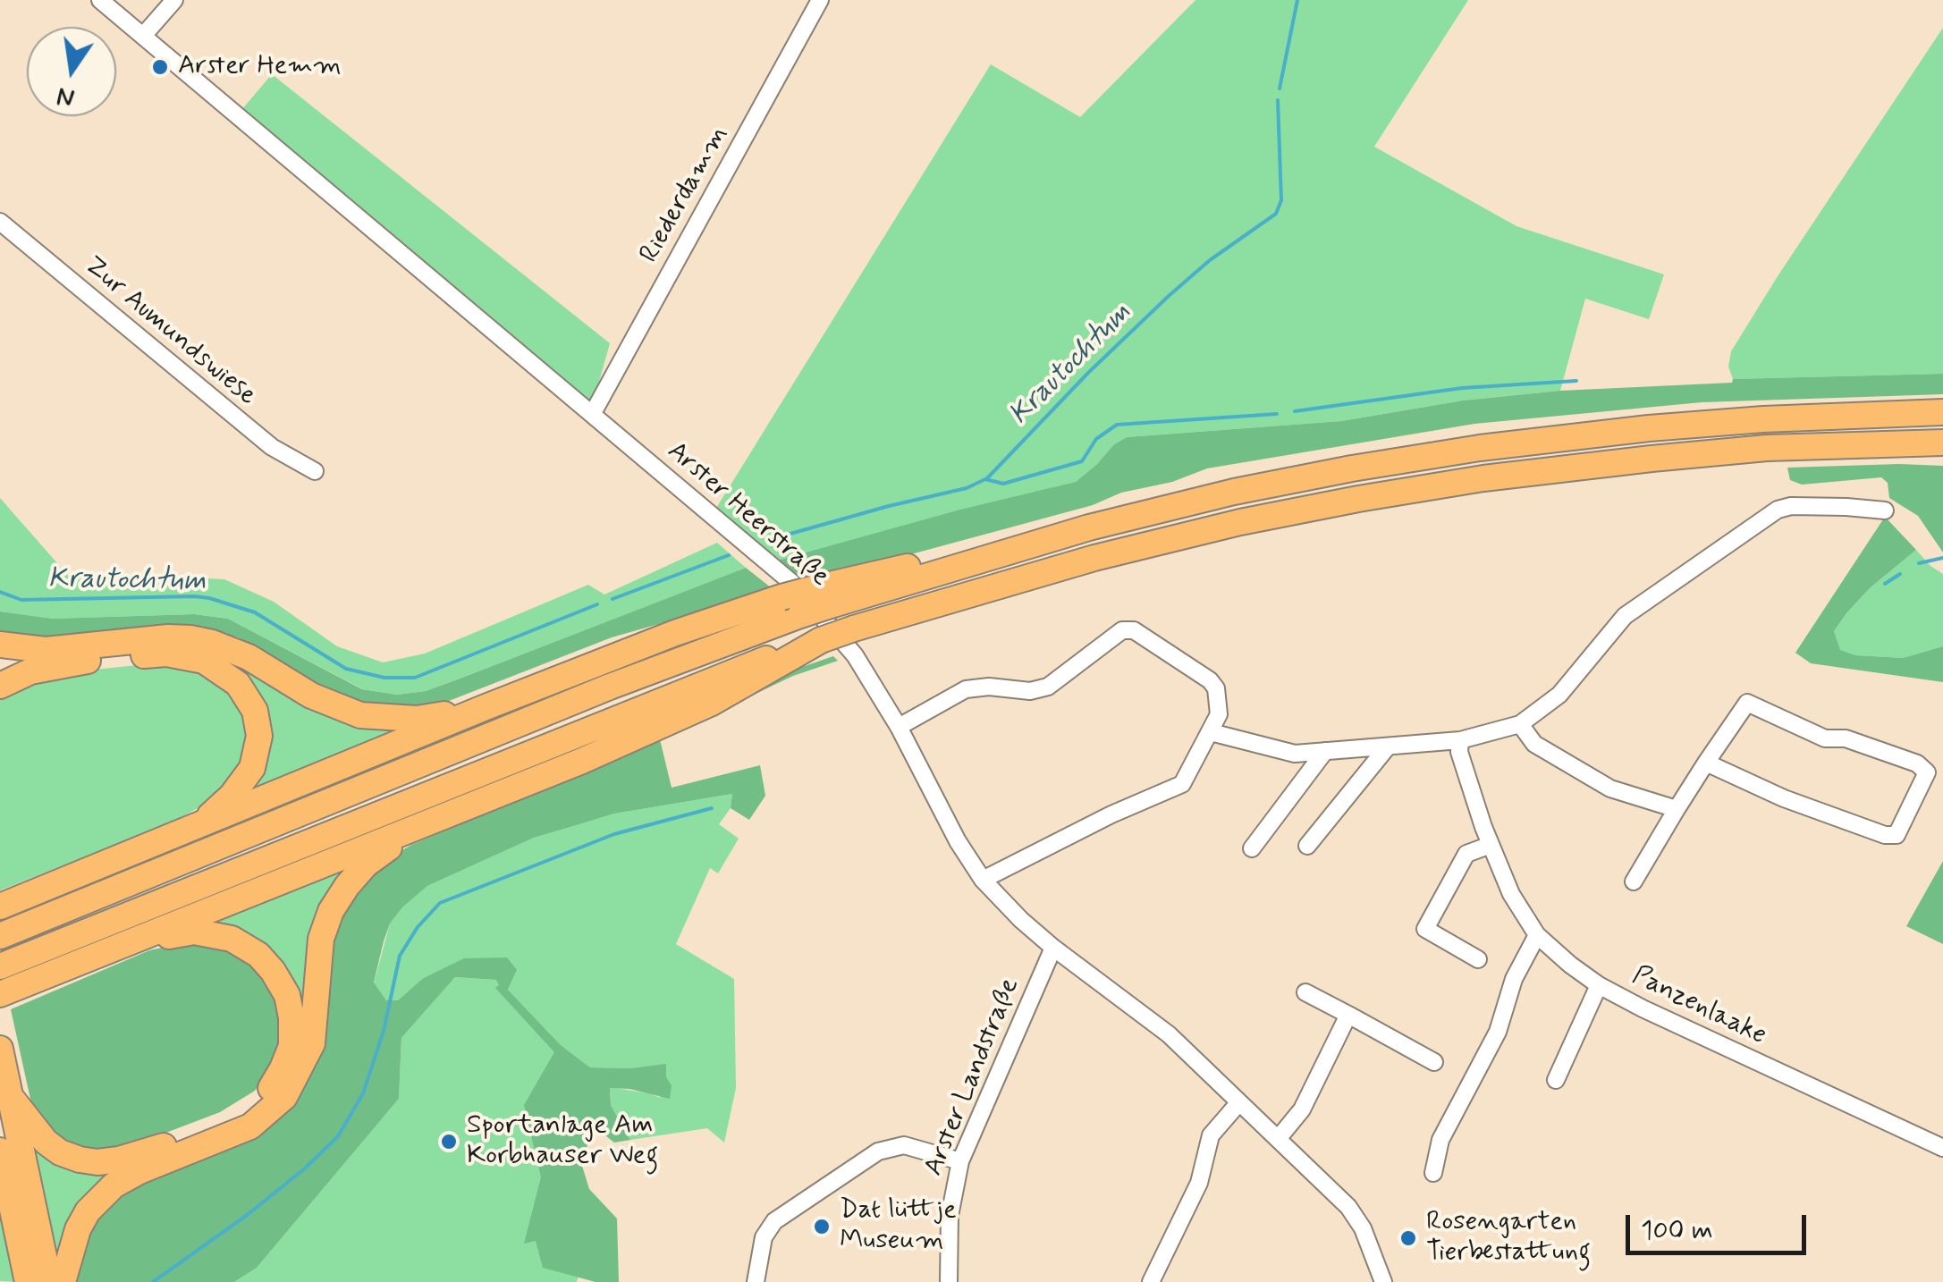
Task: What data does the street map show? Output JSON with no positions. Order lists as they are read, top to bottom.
{
  "streets": {
    "street": [
      "Riederdamm",
      "Zur Aumundswiese",
      "Arster Heerstraße",
      "Panzenlaake",
      "Arster Landstraße"
    ]
  },
  "crossings": [
    ["Riederdamm", "Arster Heerstraße"],
    ["Arster Heerstraße", "Arster Landstraße"]
  ],
  "water": ["Krautochtum"],
  "places": [
    "Arster Hemm",
    "Sportanlage Am Korbhauser Weg",
    "Dat lüttje Museum",
    "Rosengarten Tierbestattung"
  ],
  "scale_bar": "100 m",
  "north": "bottom"
}
